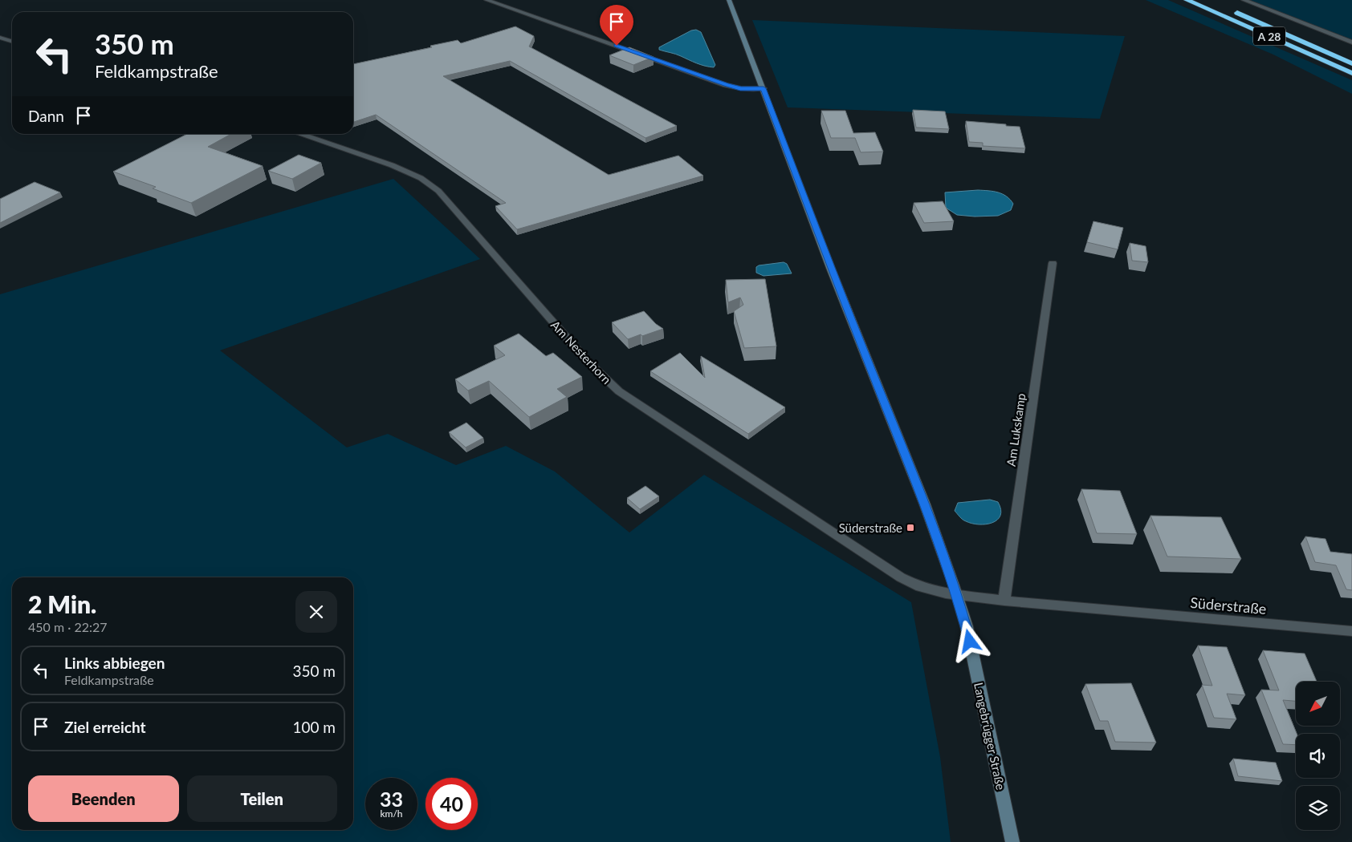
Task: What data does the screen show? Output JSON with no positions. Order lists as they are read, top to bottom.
{
  "streets": {
    "highway": ["A 28"],
    "street": [
      "Am Nesterhorn",
      "Am Lukskamp",
      "Süderstraße",
      "Langebrügger Straße"
    ]
  },
  "crossings": [
    ["Am Nesterhorn", "Süderstraße"],
    ["Am Nesterhorn", "Langebrügger Straße"],
    ["Am Lukskamp", "Süderstraße"],
    ["Süderstraße", "Langebrügger Straße"]
  ],
  "places": {
    "transit": ["Süderstraße"]
  },
  "north": "bottom left",
  "page": {
    "turn": ["350 m", "Feldkampstraße"],
    "then": "Dann",
    "heading": ["2 Min.", "450 m · 22:27"],
    "list": [
      {
        "name": "Links abbiegen",
        "note": "Feldkampstraße",
        "value": "350 m"
      },
      {
        "name": "Ziel erreicht",
        "value": "100 m"
      }
    ],
    "buttons": ["Beenden", "Teilen"],
    "speed": "33 km/h",
    "limit": "40"
  }
}
